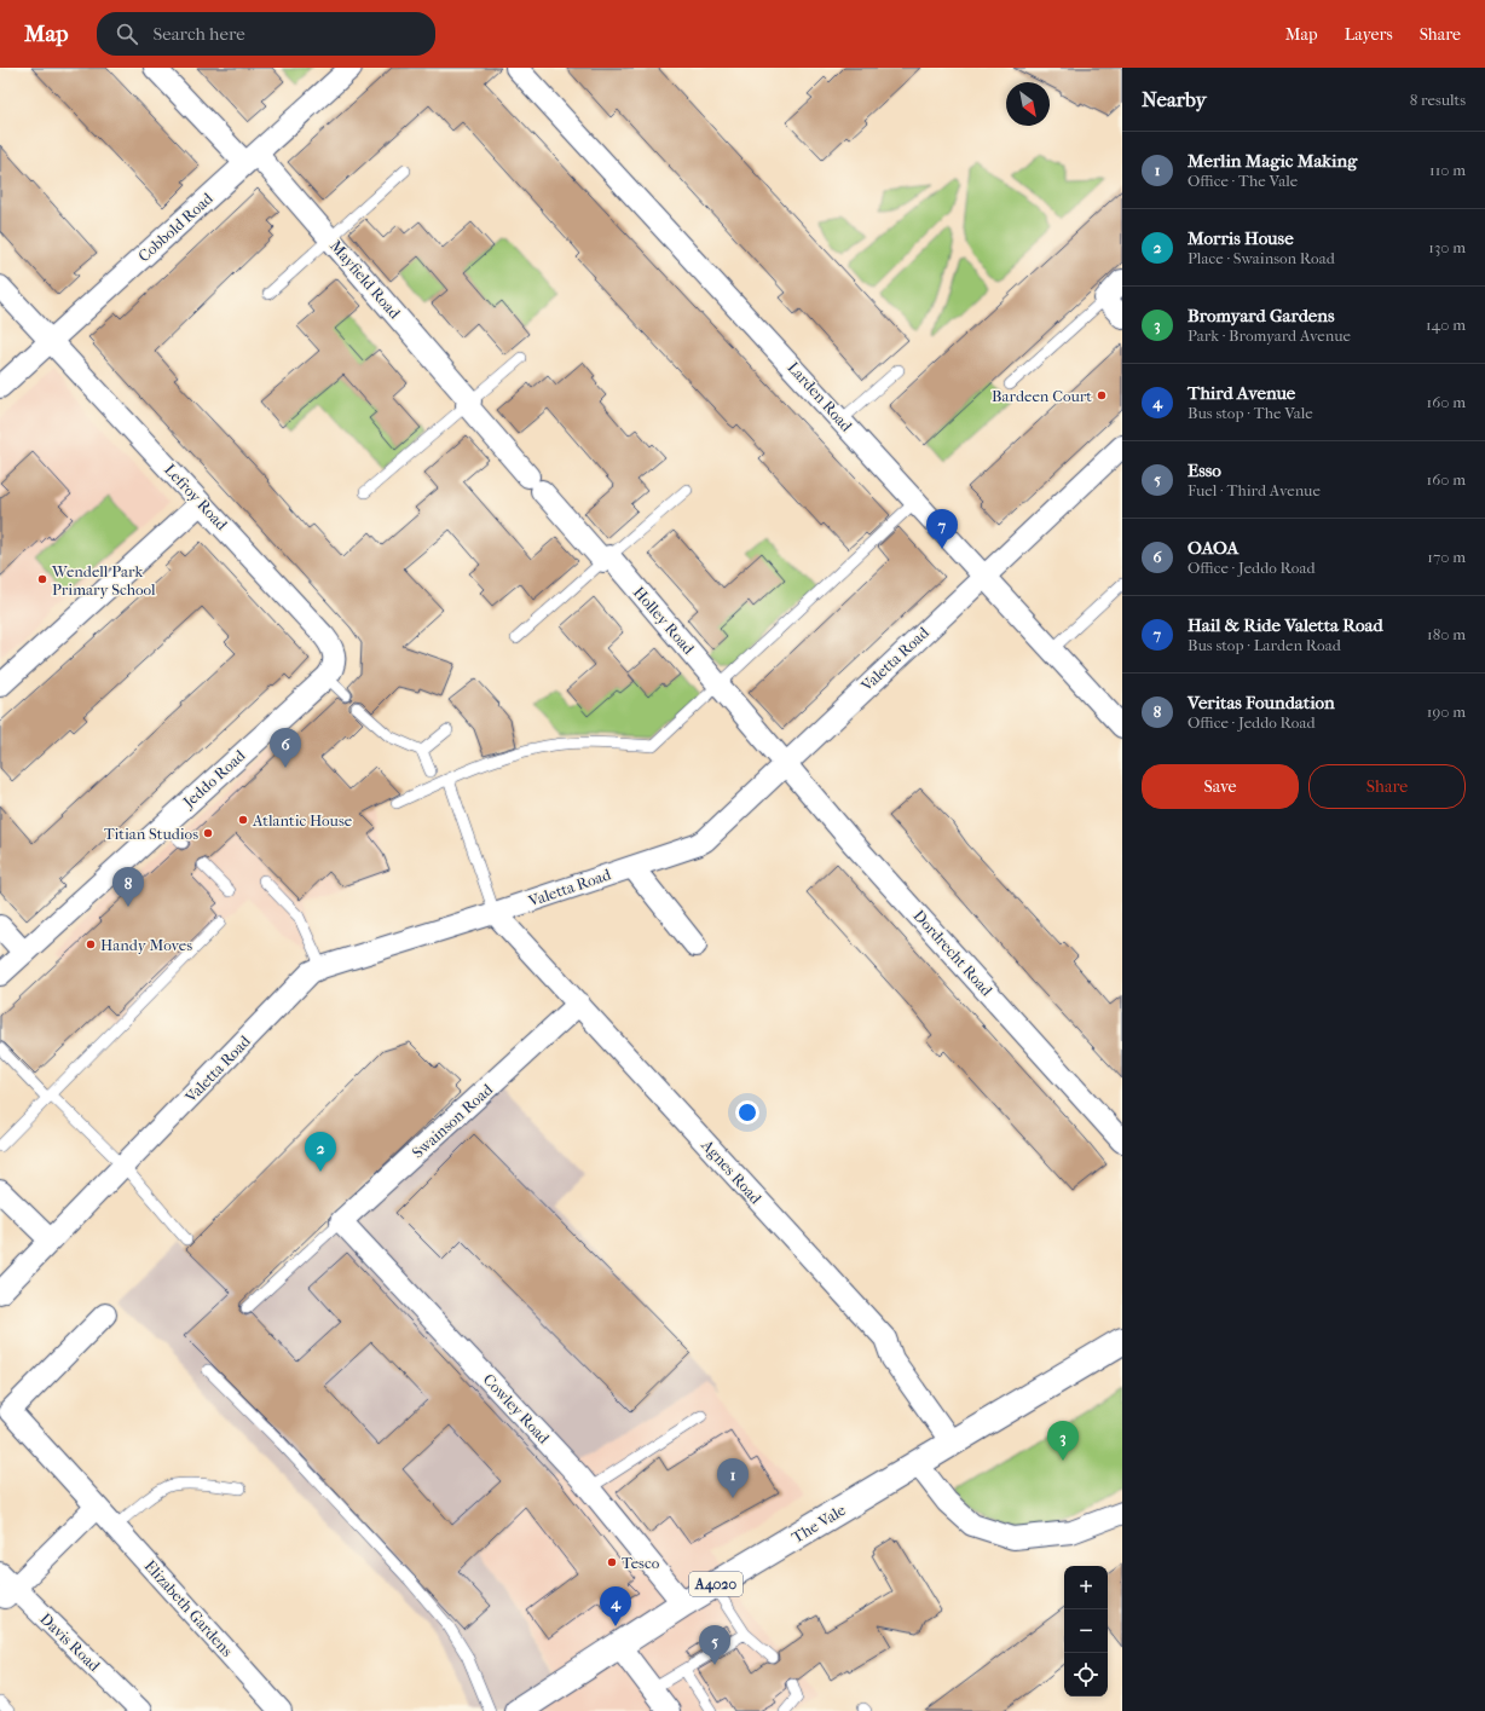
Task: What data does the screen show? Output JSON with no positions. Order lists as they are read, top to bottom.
{
  "streets": {
    "main road": ["The Vale", "A4020"],
    "street": [
      "Cobbold Road",
      "Mayfield Road",
      "Larden Road",
      "Lefroy Road",
      "Holley Road",
      "Valetta Road",
      "Jeddo Road",
      "Dordrecht Road",
      "Swainson Road",
      "Agnes Road",
      "Cowley Road",
      "Elizabeth Gardens",
      "Davis Road"
    ]
  },
  "crossings": [
    ["Cobbold Road", "Mayfield Road"],
    ["Cobbold Road", "Lefroy Road"],
    ["Mayfield Road", "Holley Road"],
    ["Larden Road", "Valetta Road"],
    ["Lefroy Road", "Jeddo Road"],
    ["Holley Road", "Valetta Road"],
    ["Holley Road", "Dordrecht Road"],
    ["Valetta Road", "Dordrecht Road"],
    ["Valetta Road", "Agnes Road"],
    ["Swainson Road", "Agnes Road"],
    ["Swainson Road", "Cowley Road"],
    ["Agnes Road", "The Vale"],
    ["Cowley Road", "The Vale"]
  ],
  "places": [
    "Bardeen Court",
    "Wendell Park Primary School",
    "Atlantic House",
    "Titian Studios",
    "Handy Moves",
    "Tesco"
  ],
  "north": "bottom right",
  "page": {
    "header": "Map",
    "search": "Search here",
    "nav": ["Map", "Layers", "Share"],
    "heading": ["Nearby", "8 results"],
    "list": [
      {
        "mark": "1",
        "name": "Merlin Magic Making",
        "note": "Office · The Vale",
        "value": "110 m"
      },
      {
        "mark": "2",
        "name": "Morris House",
        "note": "Place · Swainson Road",
        "value": "130 m"
      },
      {
        "mark": "3",
        "name": "Bromyard Gardens",
        "note": "Park · Bromyard Avenue",
        "value": "140 m"
      },
      {
        "mark": "4",
        "name": "Third Avenue",
        "note": "Bus stop · The Vale",
        "value": "160 m"
      },
      {
        "mark": "5",
        "name": "Esso",
        "note": "Fuel · Third Avenue",
        "value": "160 m"
      },
      {
        "mark": "6",
        "name": "OAOA",
        "note": "Office · Jeddo Road",
        "value": "170 m"
      },
      {
        "mark": "7",
        "name": "Hail & Ride Valetta Road",
        "note": "Bus stop · Larden Road",
        "value": "180 m"
      },
      {
        "mark": "8",
        "name": "Veritas Foundation",
        "note": "Office · Jeddo Road",
        "value": "190 m"
      }
    ],
    "pins": [
      "7",
      "6",
      "8",
      "2",
      "3",
      "1",
      "4",
      "5"
    ],
    "buttons": ["Save", "Share"],
    "map_buttons": ["+", "−"]
  }
}
